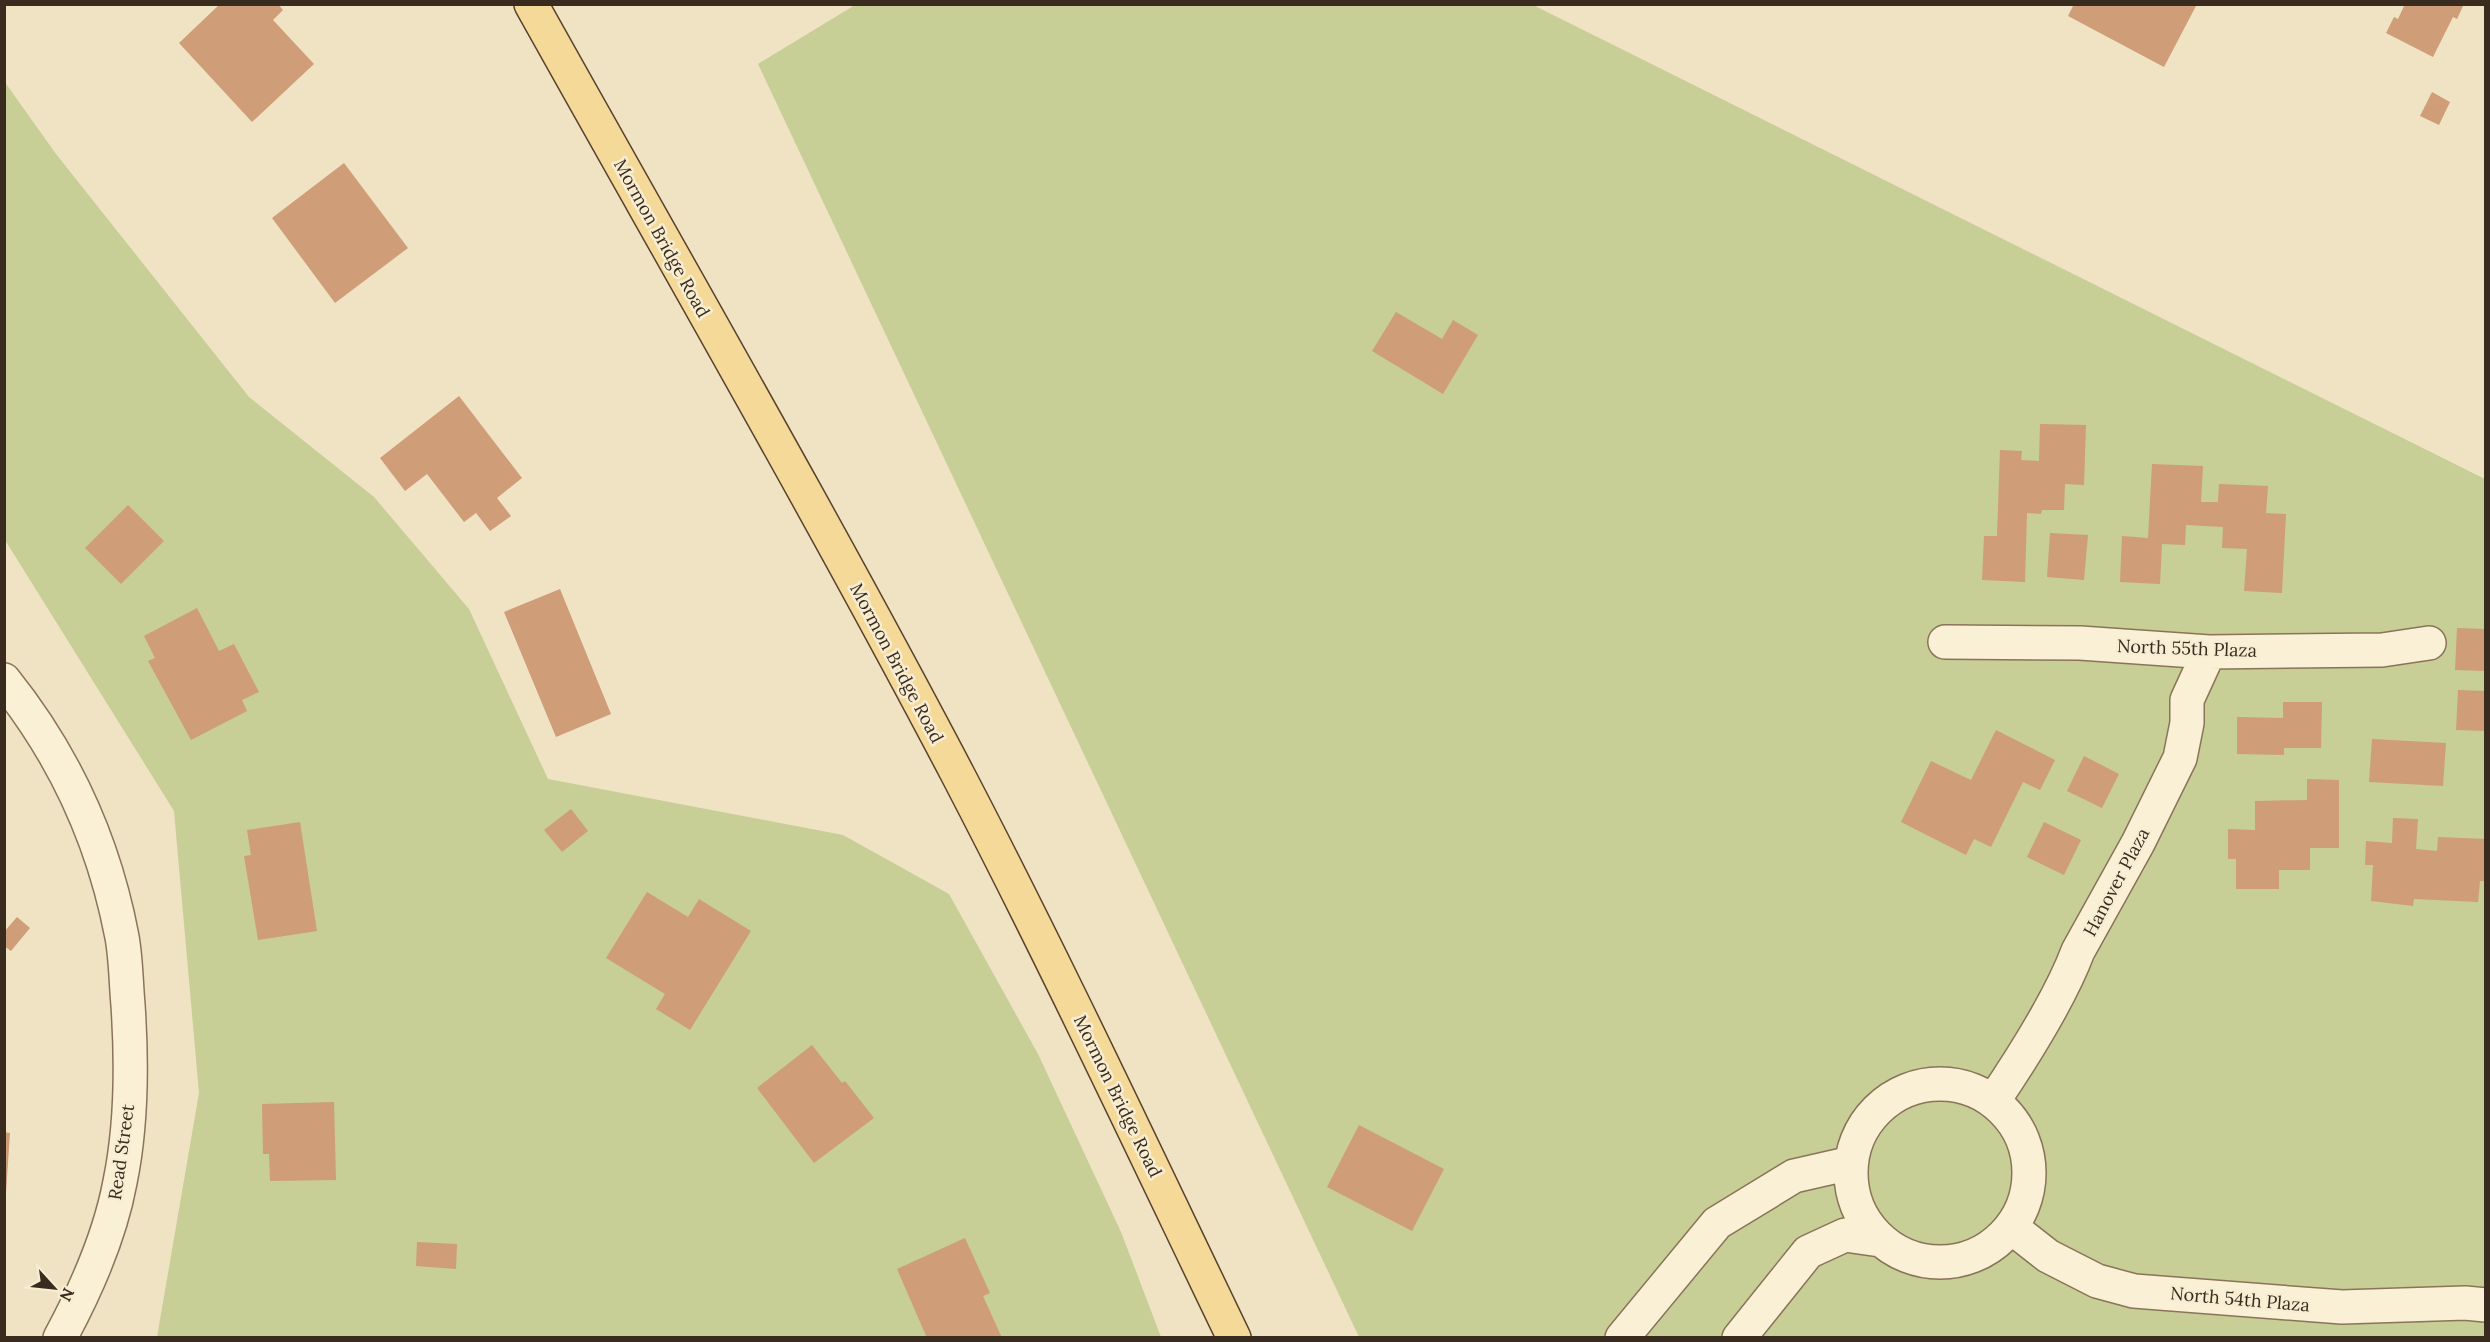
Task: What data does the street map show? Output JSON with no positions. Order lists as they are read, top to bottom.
{
  "streets": {
    "main road": ["Mormon Bridge Road"],
    "street": [
      "North 55th Plaza",
      "Hanover Plaza",
      "Read Street",
      "North 54th Plaza"
    ]
  },
  "crossings": [
    ["North 55th Plaza", "Hanover Plaza"],
    ["Hanover Plaza", "North 54th Plaza"]
  ],
  "north": "bottom right"
}
